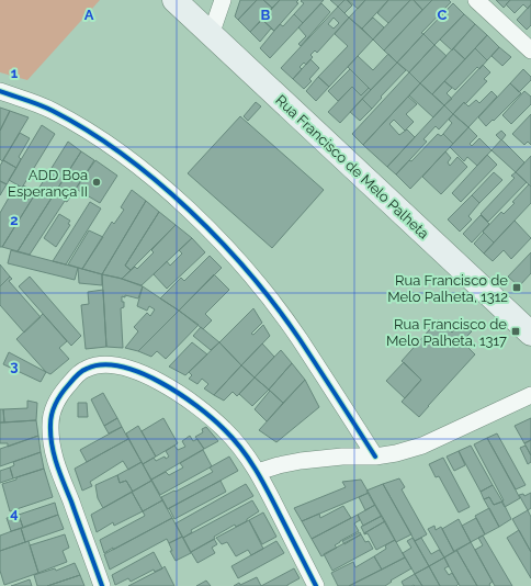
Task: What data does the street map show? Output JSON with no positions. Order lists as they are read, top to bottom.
{
  "streets": {
    "main road": ["Rua Francisco de Melo Palheta"]
  },
  "places": {
    "other": ["ADD Boa Esperança II"],
    "transit": ["Rua Francisco de Melo Palheta, 1312", "Rua Francisco de Melo Palheta, 1317"]
  },
  "grid": {
    "columns": ["A", "B", "C"],
    "rows": [
      "1",
      "2",
      "3",
      "4"
    ]
  }
}
